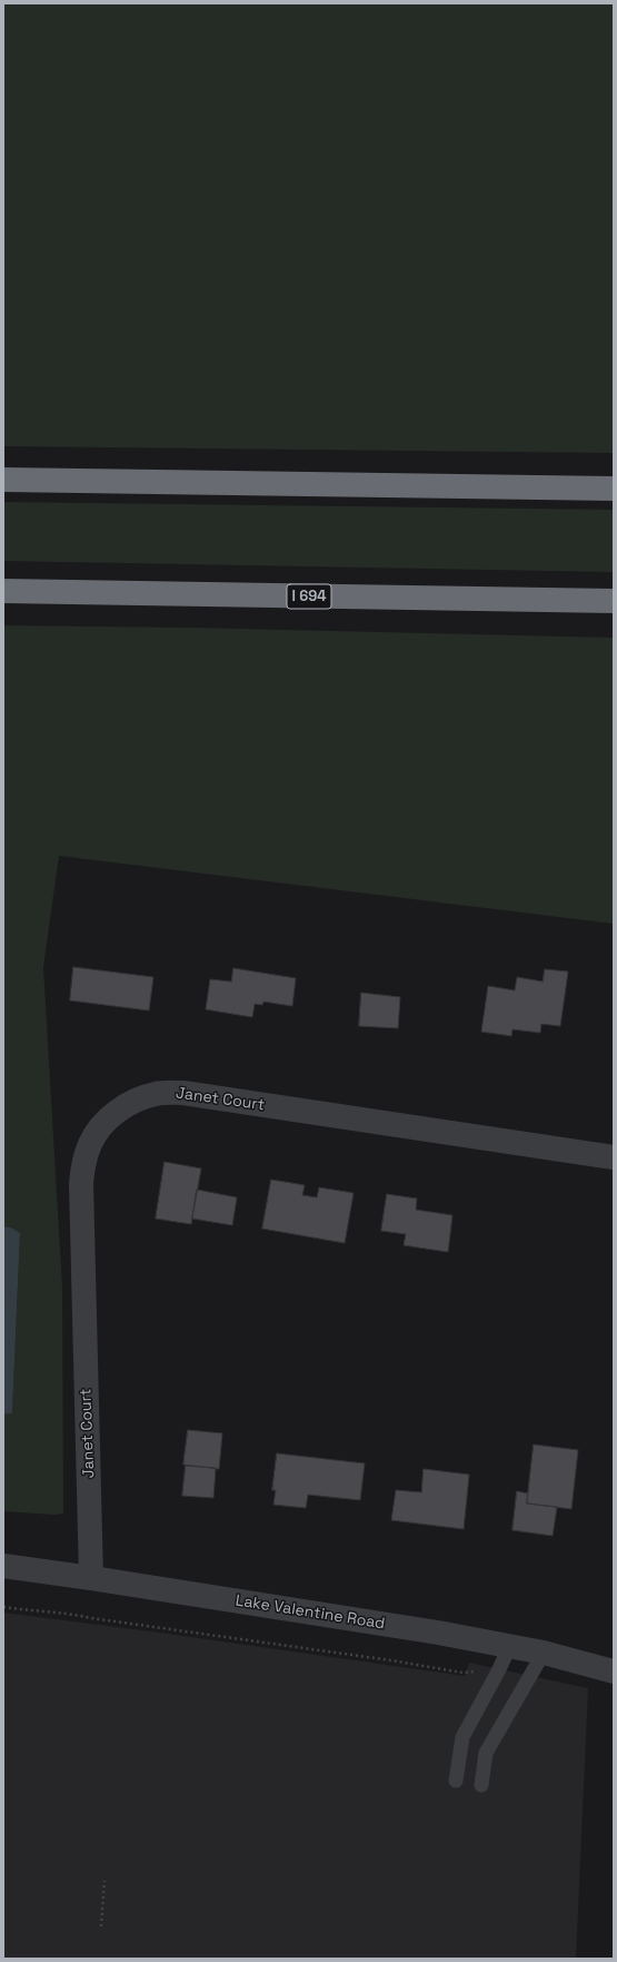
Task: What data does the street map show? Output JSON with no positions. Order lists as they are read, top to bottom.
{
  "streets": {
    "highway": ["I 694"],
    "street": ["Janet Court", "Lake Valentine Road"]
  },
  "crossings": [
    ["Janet Court", "Lake Valentine Road"]
  ]
}
